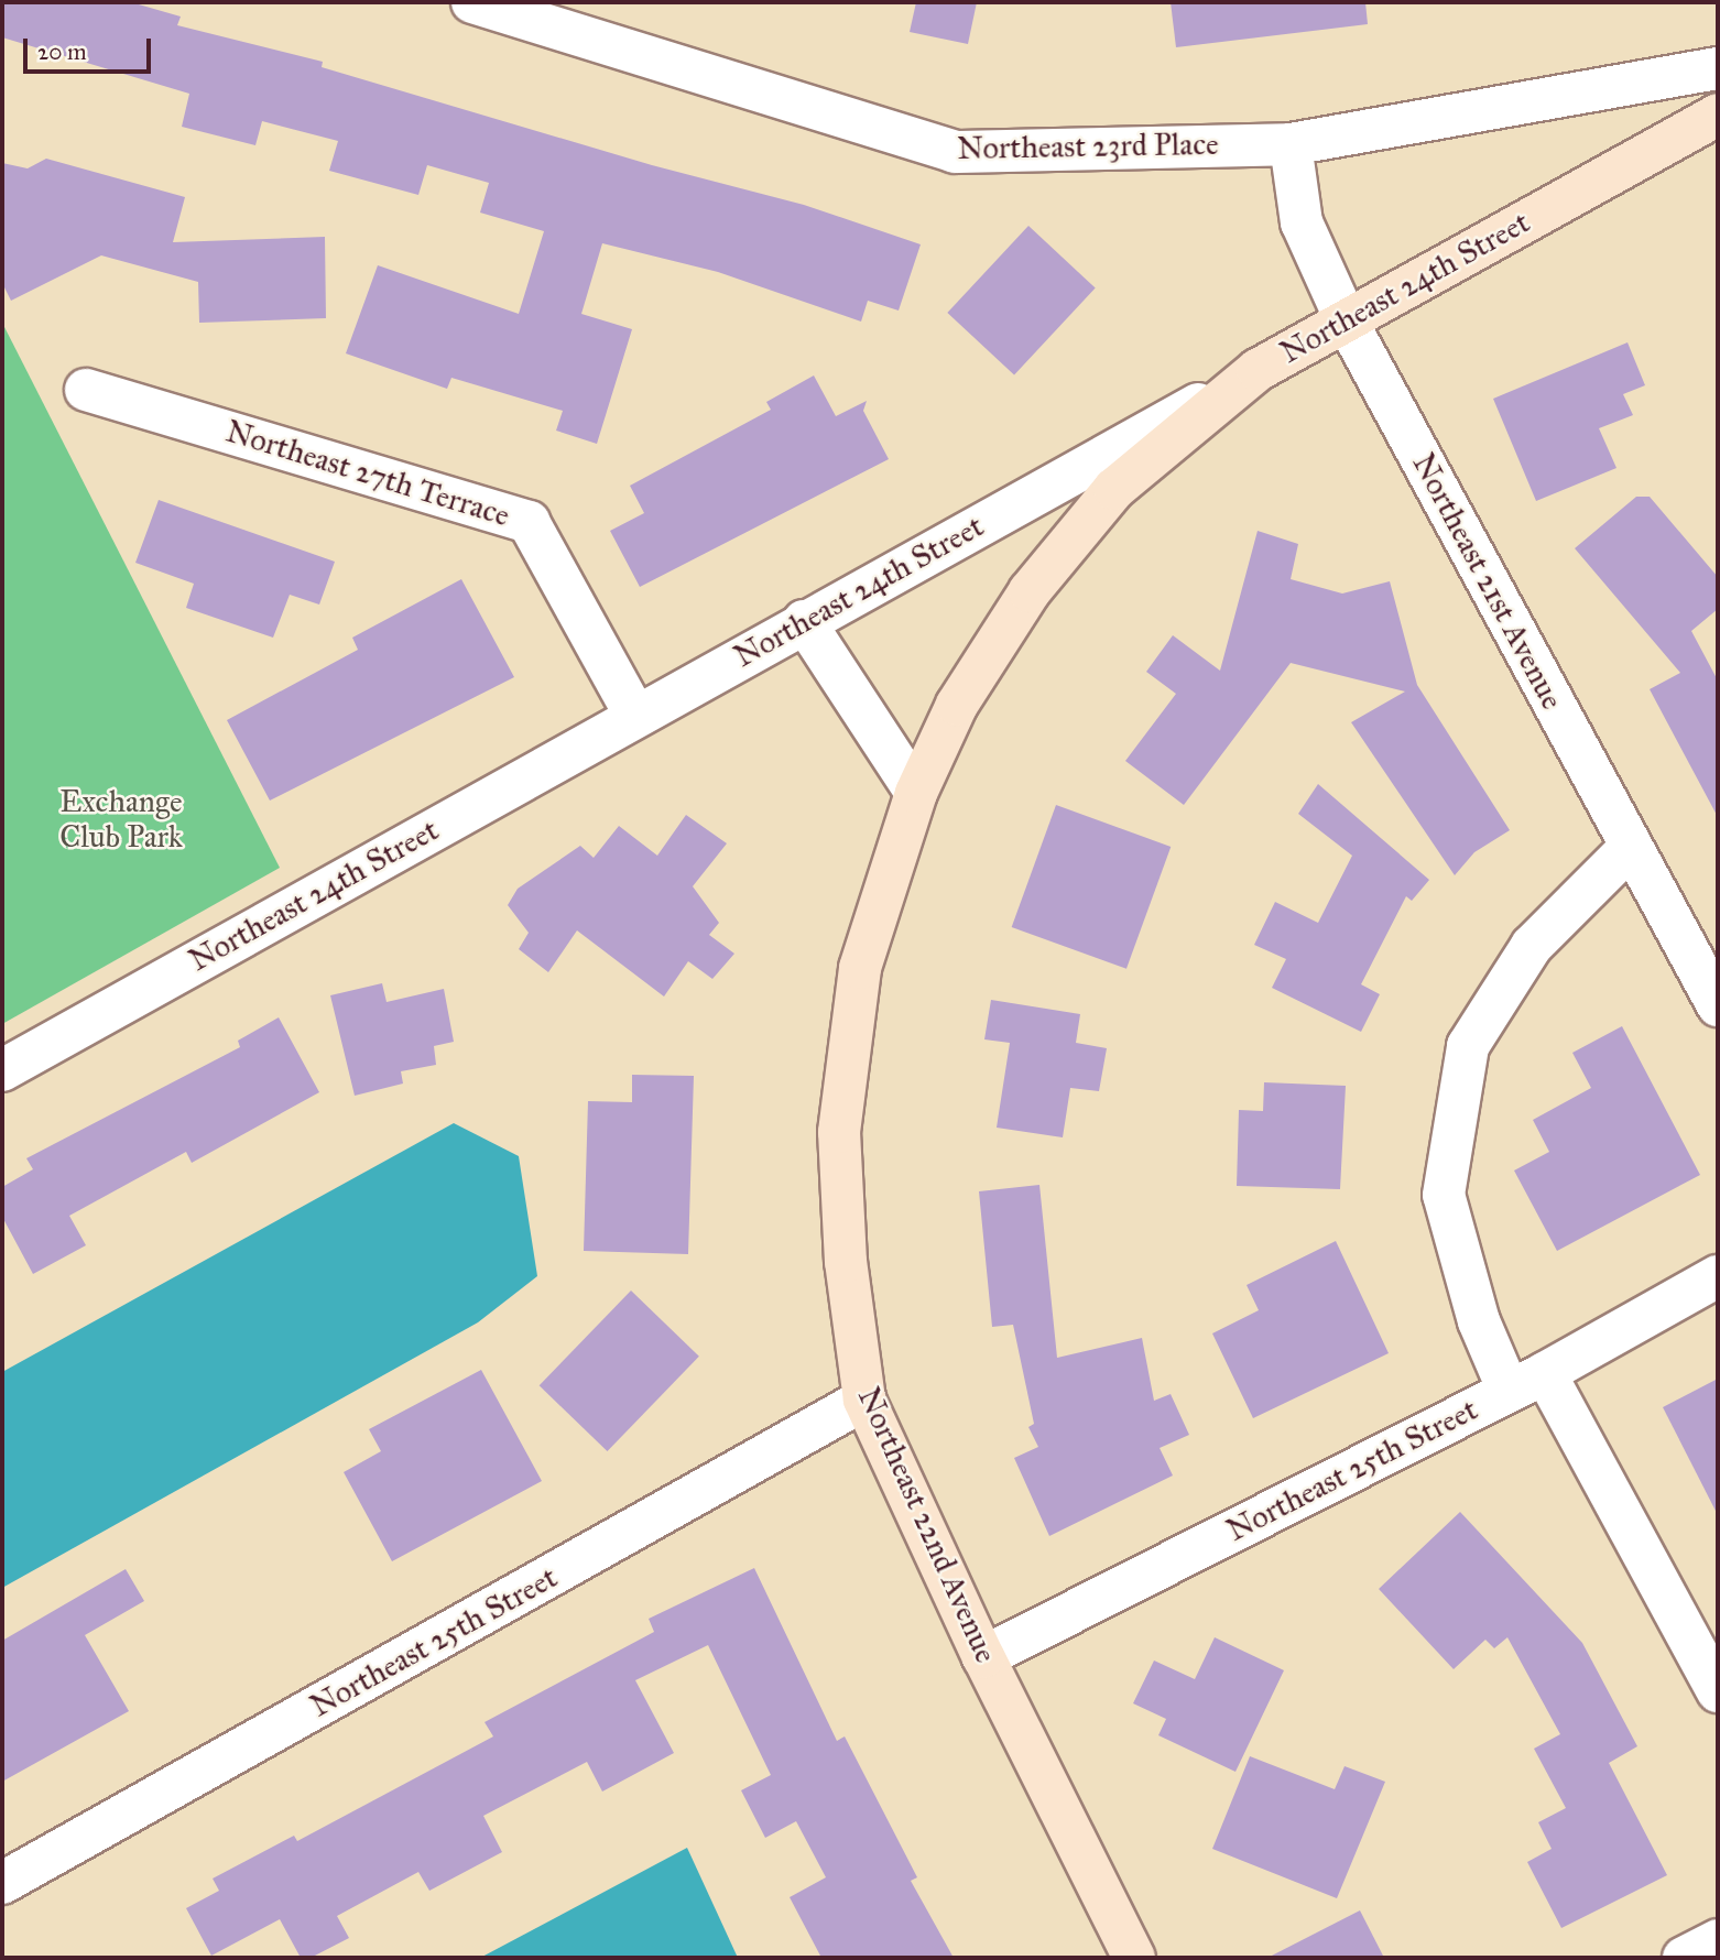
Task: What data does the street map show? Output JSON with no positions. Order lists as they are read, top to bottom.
{
  "streets": {
    "street": [
      "Northeast 23rd Place",
      "Northeast 24th Street",
      "Northeast 27th Terrace",
      "Northeast 21st Avenue",
      "Northeast 25th Street",
      "Northeast 22nd Avenue"
    ]
  },
  "crossings": [
    ["Northeast 23rd Place", "Northeast 21st Avenue"],
    ["Northeast 24th Street", "Northeast 27th Terrace"],
    ["Northeast 24th Street", "Northeast 21st Avenue"],
    ["Northeast 24th Street", "Northeast 22nd Avenue"],
    ["Northeast 25th Street", "Northeast 22nd Avenue"]
  ],
  "parks": ["Exchange Club Park"],
  "scale_bar": "20 m"
}
